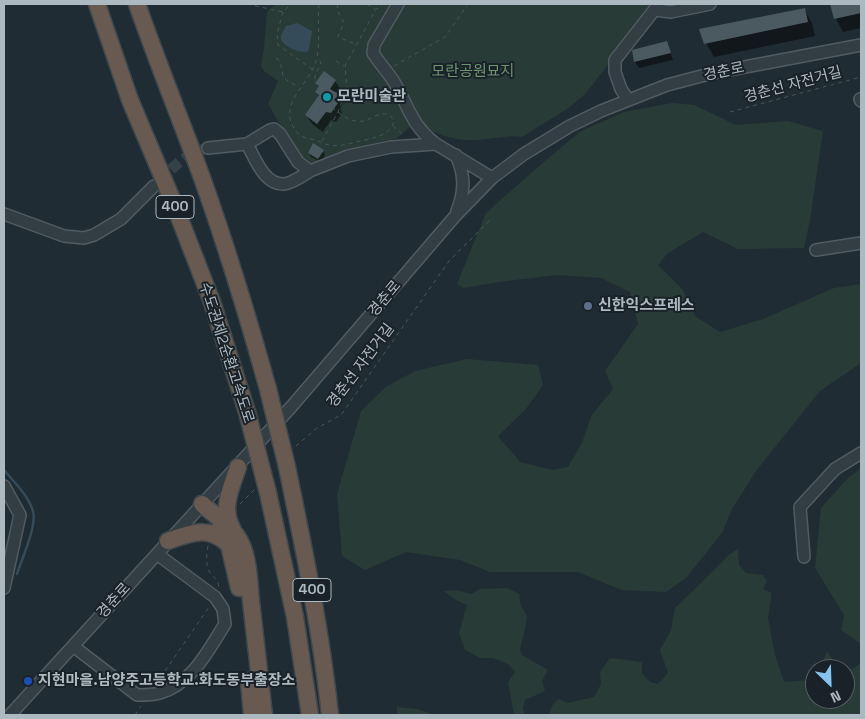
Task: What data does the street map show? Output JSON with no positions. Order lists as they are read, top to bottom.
{
  "streets": {
    "highway": ["400", "수도권제2순환고속도로"],
    "street": ["경춘로"],
    "path": ["경춘선 자전거길"]
  },
  "parks": ["모란공원묘지"],
  "places": ["모란미술관", "신한익스프레스", "지현마을.남양주고등학교.화도동부출장소"],
  "north": "bottom right"
}
